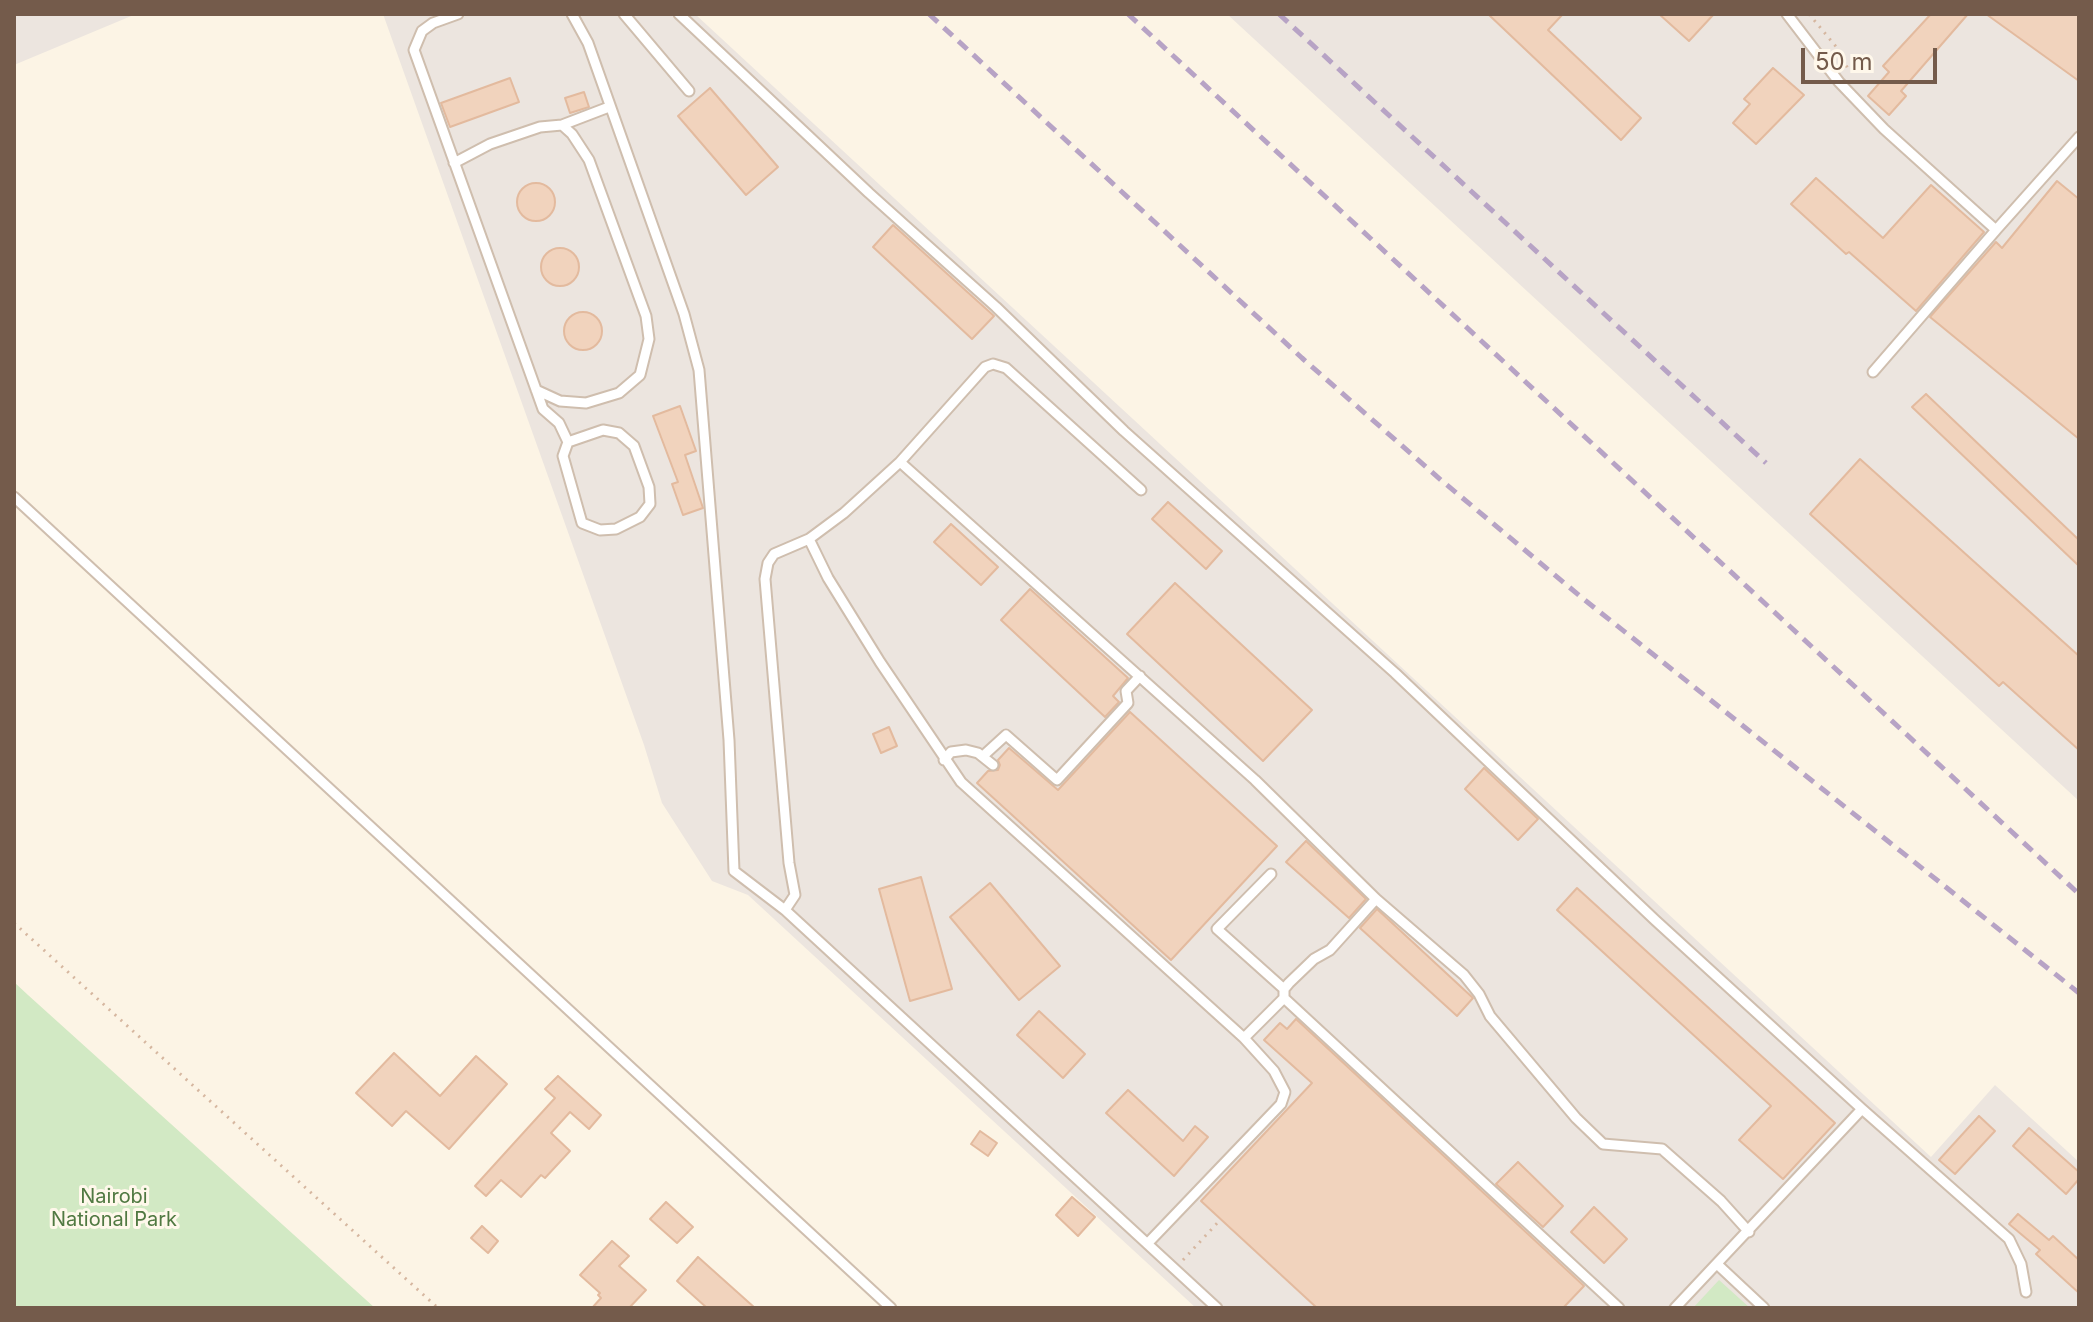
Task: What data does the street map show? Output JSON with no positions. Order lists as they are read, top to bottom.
{
  "parks": ["Nairobi National Park"],
  "scale_bar": "50 m"
}
